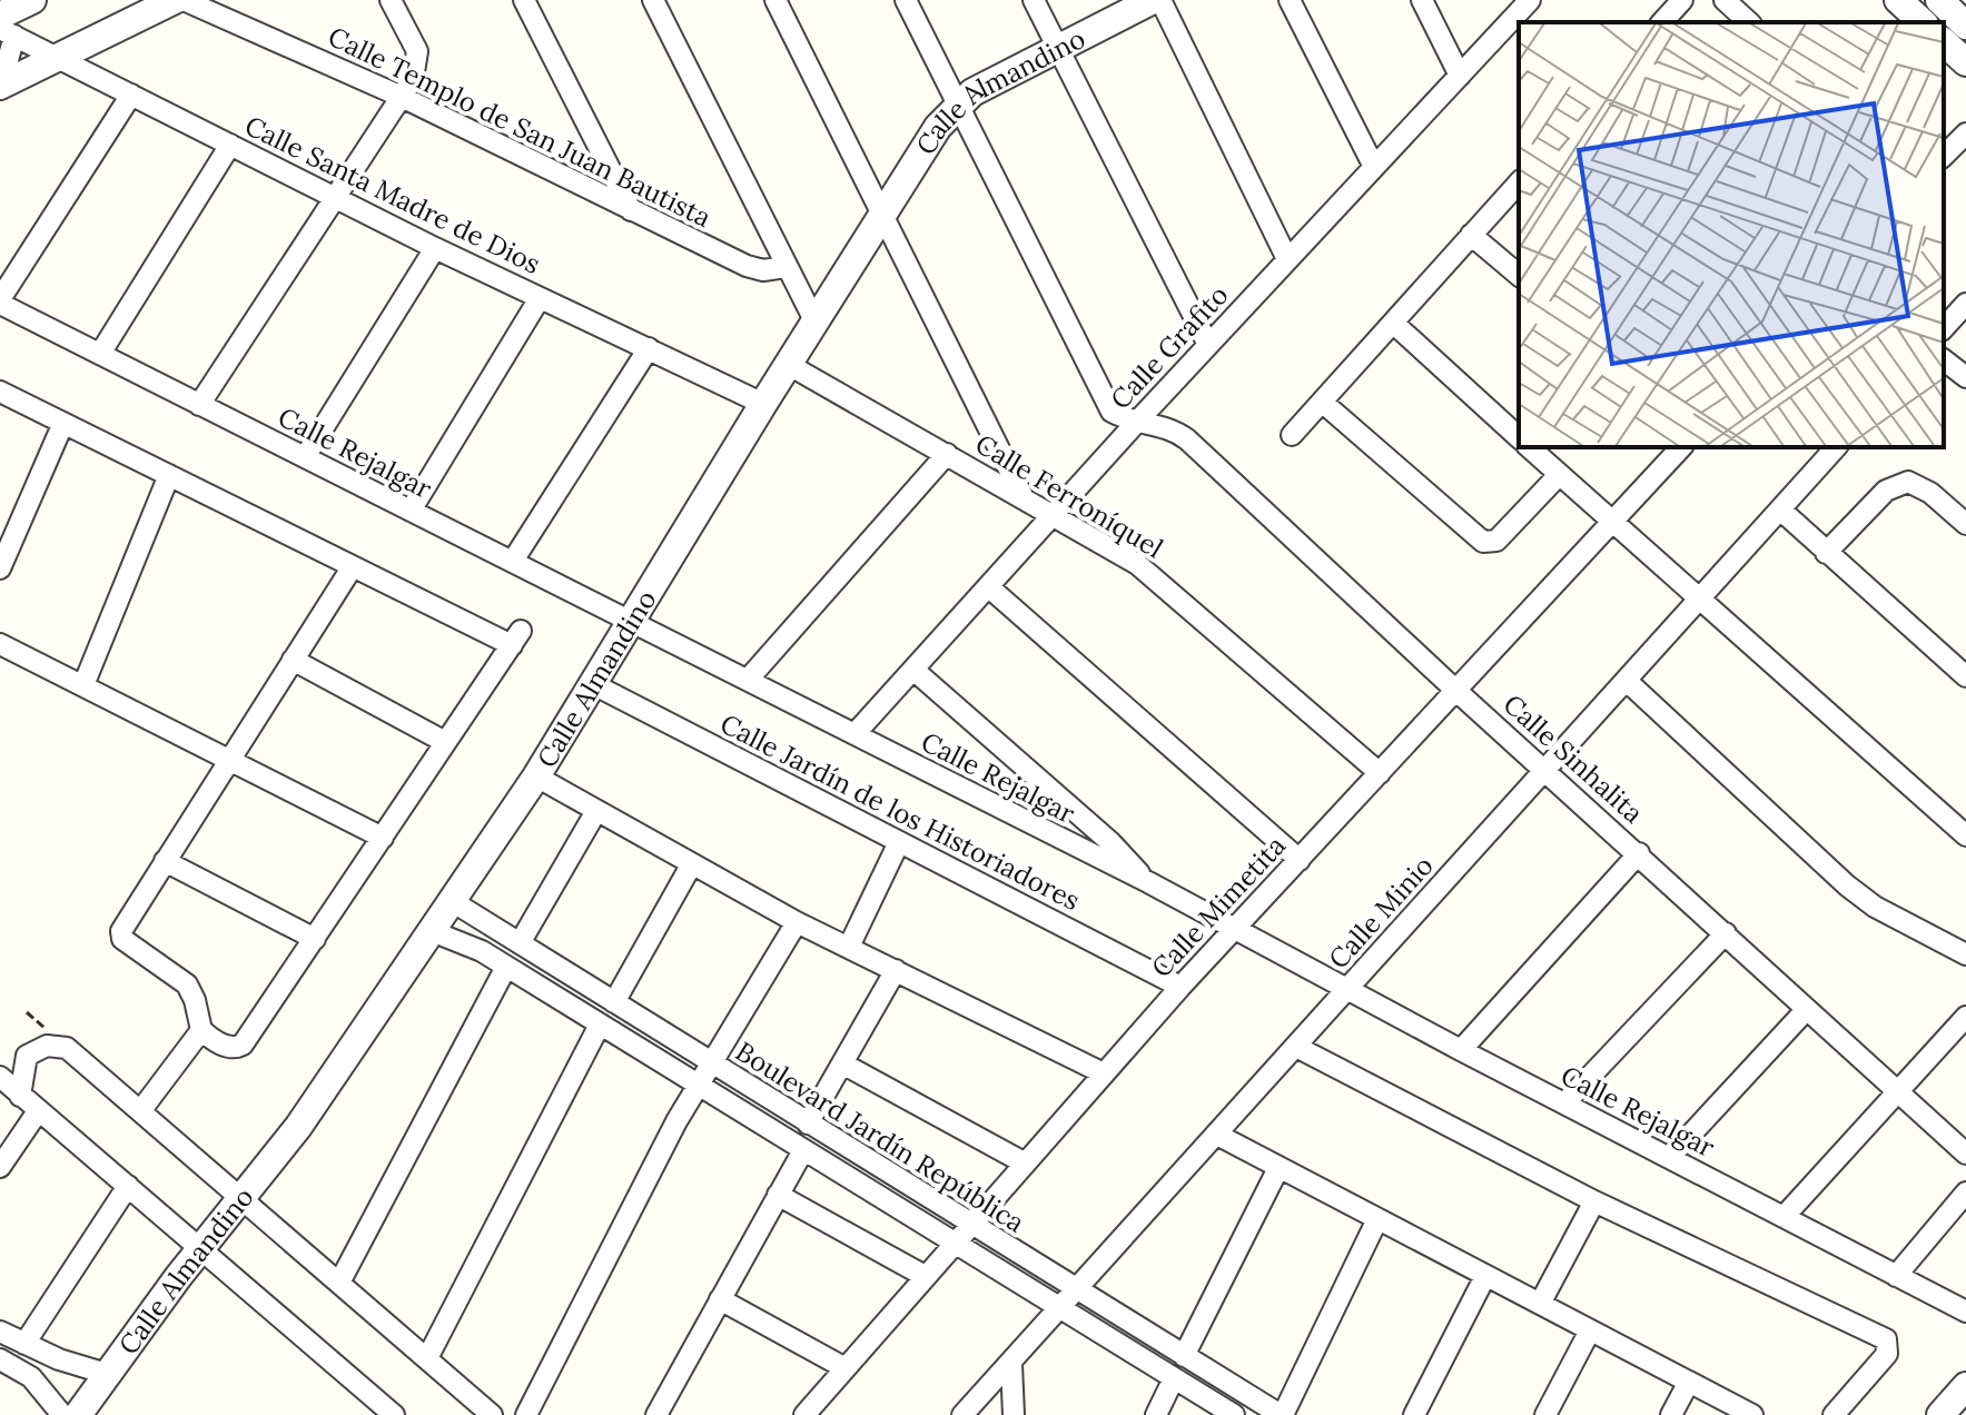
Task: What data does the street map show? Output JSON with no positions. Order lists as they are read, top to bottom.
{
  "streets": {
    "street": [
      "Calle Almandino",
      "Calle Templo de San Juan Bautista",
      "Calle Santa Madre de Dios",
      "Calle Grafito",
      "Calle Rejalgar",
      "Calle Ferroníquel",
      "Calle Sinhalita",
      "Calle Jardín de los Historiadores",
      "Calle Mimetita",
      "Calle Minio",
      "Boulevard Jardín República"
    ]
  },
  "crossings": [
    ["Calle Almandino", "Calle Santa Madre de Dios"],
    ["Calle Almandino", "Calle Rejalgar"],
    ["Calle Almandino", "Calle Ferroníquel"],
    ["Calle Almandino", "Calle Jardín de los Historiadores"],
    ["Calle Almandino", "Boulevard Jardín República"],
    ["Calle Grafito", "Calle Rejalgar"],
    ["Calle Grafito", "Calle Ferroníquel"],
    ["Calle Grafito", "Calle Sinhalita"],
    ["Calle Rejalgar", "Calle Mimetita"],
    ["Calle Rejalgar", "Calle Minio"],
    ["Calle Ferroníquel", "Calle Mimetita"],
    ["Calle Sinhalita", "Calle Mimetita"],
    ["Calle Sinhalita", "Calle Minio"],
    ["Calle Jardín de los Historiadores", "Calle Mimetita"],
    ["Calle Mimetita", "Boulevard Jardín República"],
    ["Calle Minio", "Boulevard Jardín República"]
  ]
}
